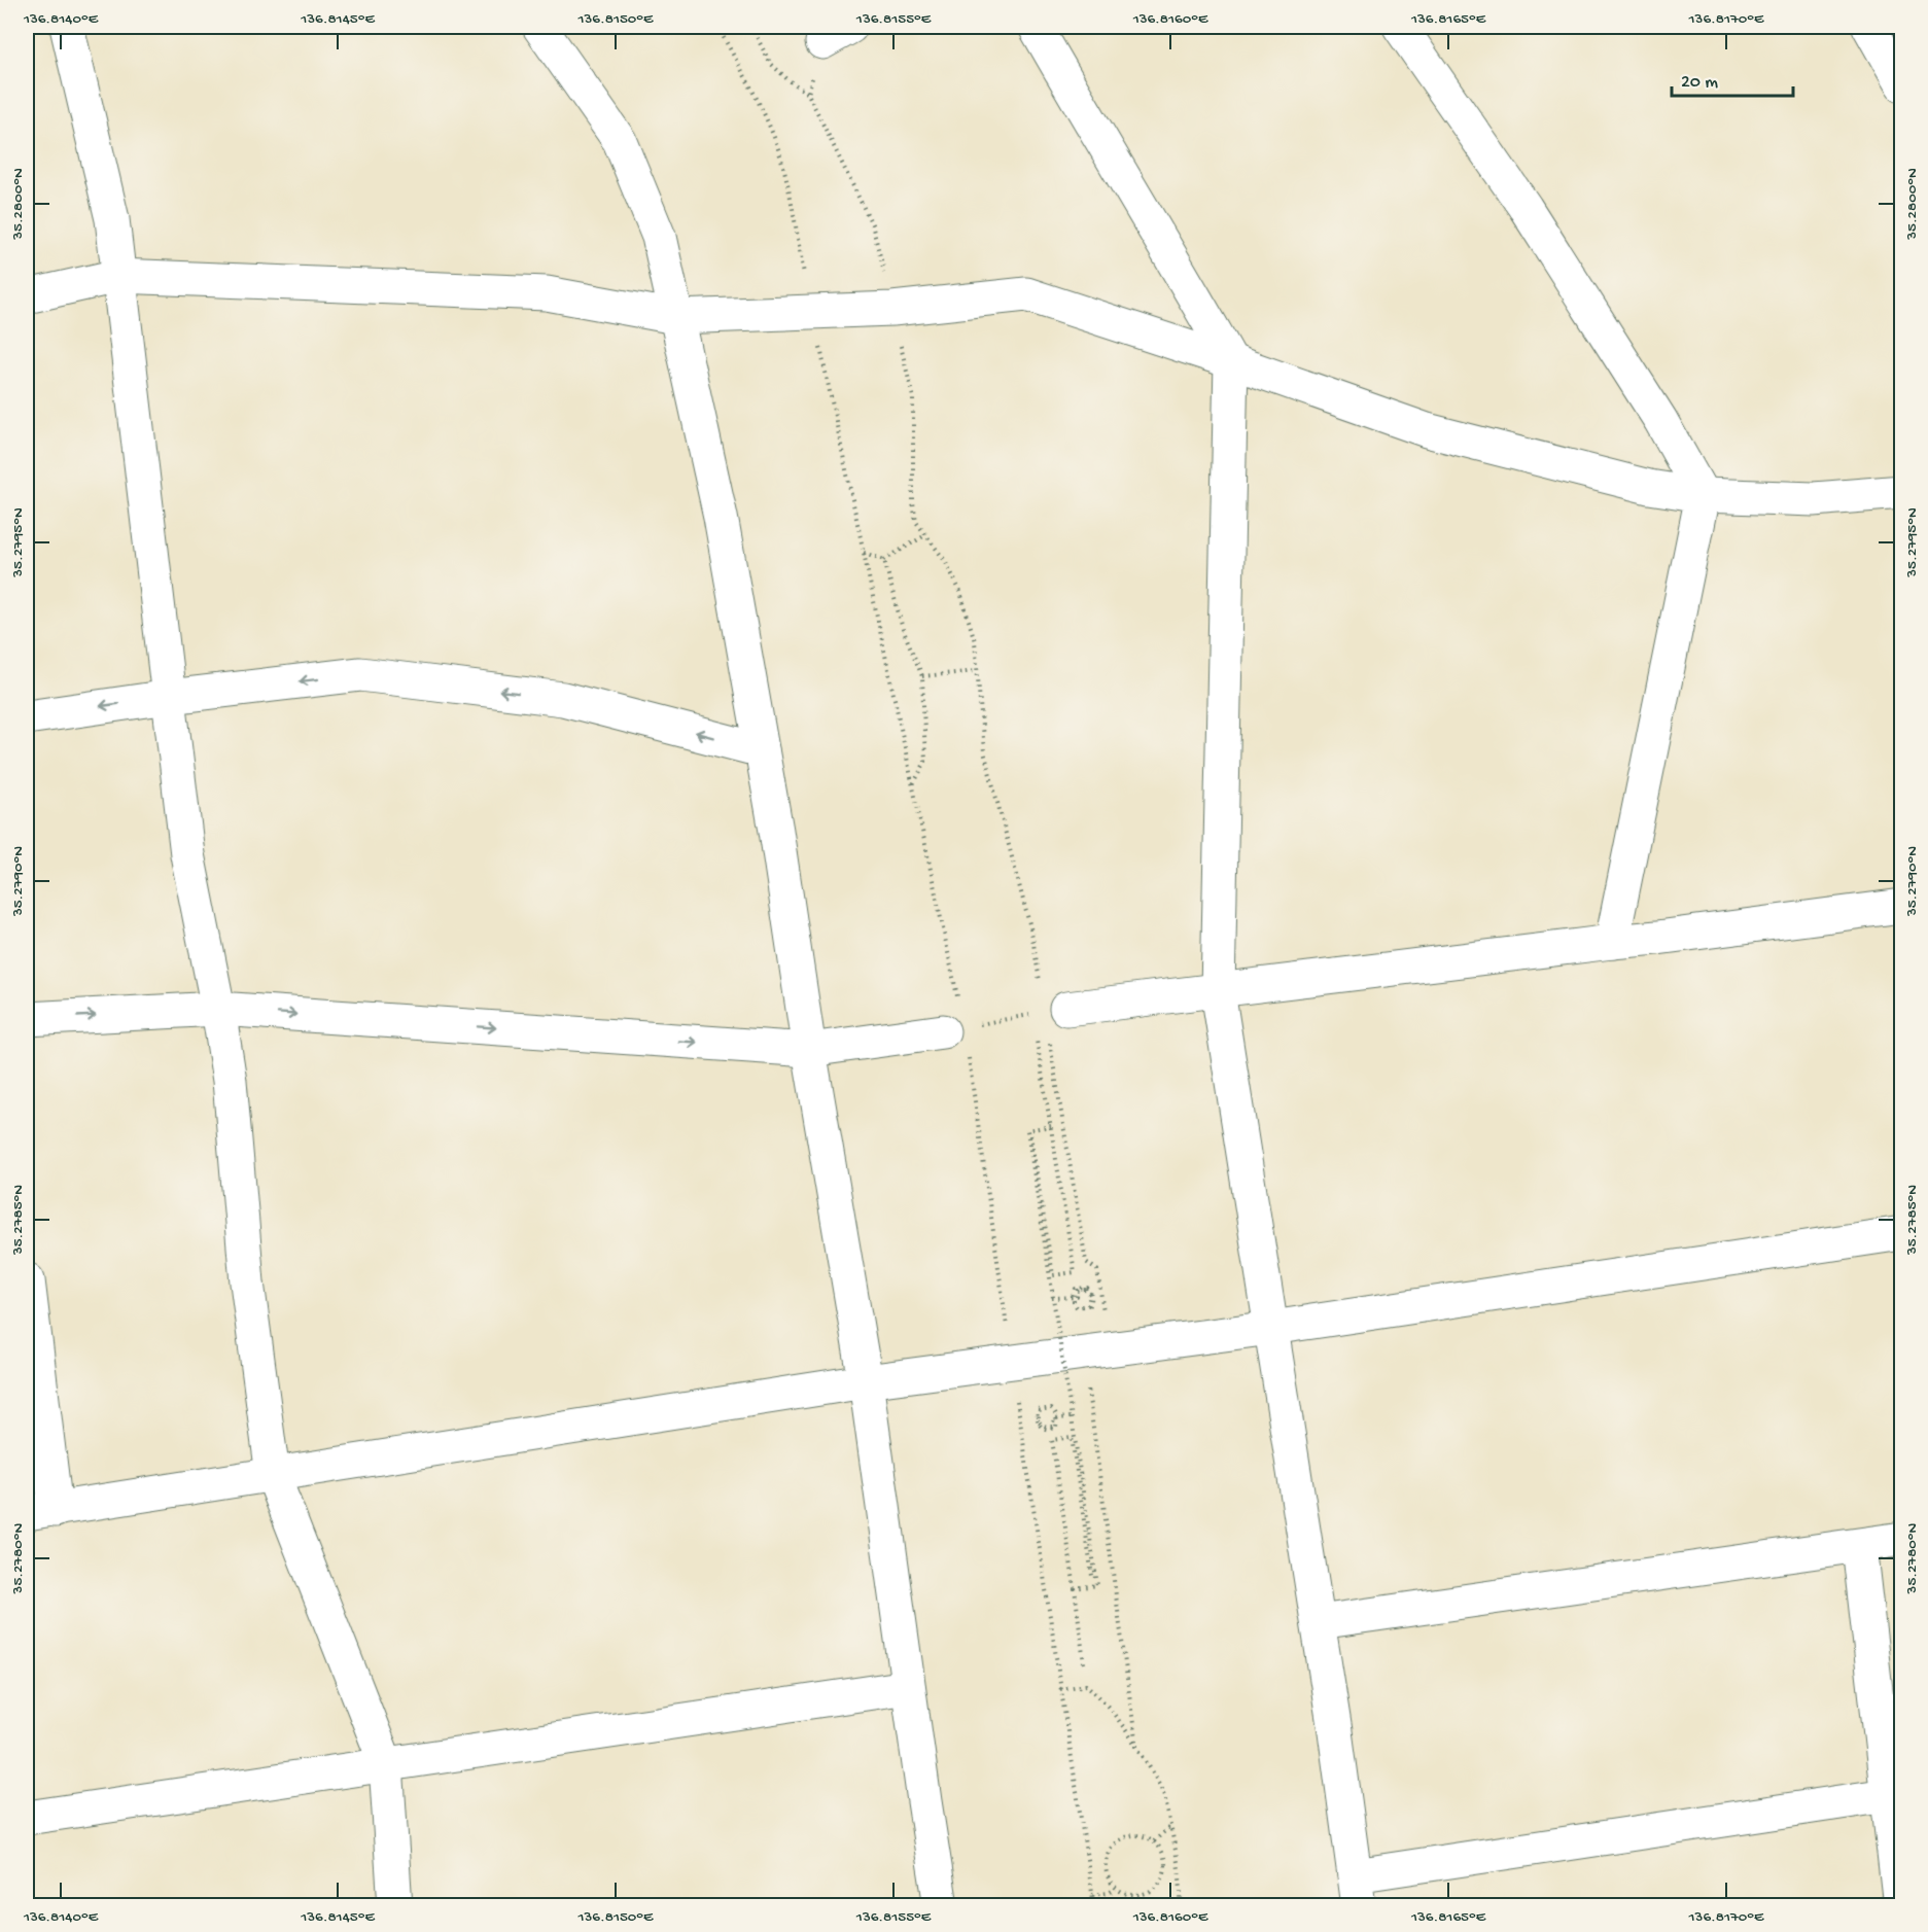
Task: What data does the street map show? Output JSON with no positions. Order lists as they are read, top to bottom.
{
  "scale_bar": "20 m",
  "coordinates": [
    "136.8140°E",
    "136.8145°E",
    "136.8150°E",
    "136.8155°E",
    "136.8160°E",
    "136.8165°E",
    "136.8170°E",
    "35.2800°N",
    "35.2795°N",
    "35.2790°N",
    "35.2785°N",
    "35.2780°N"
  ]
}
